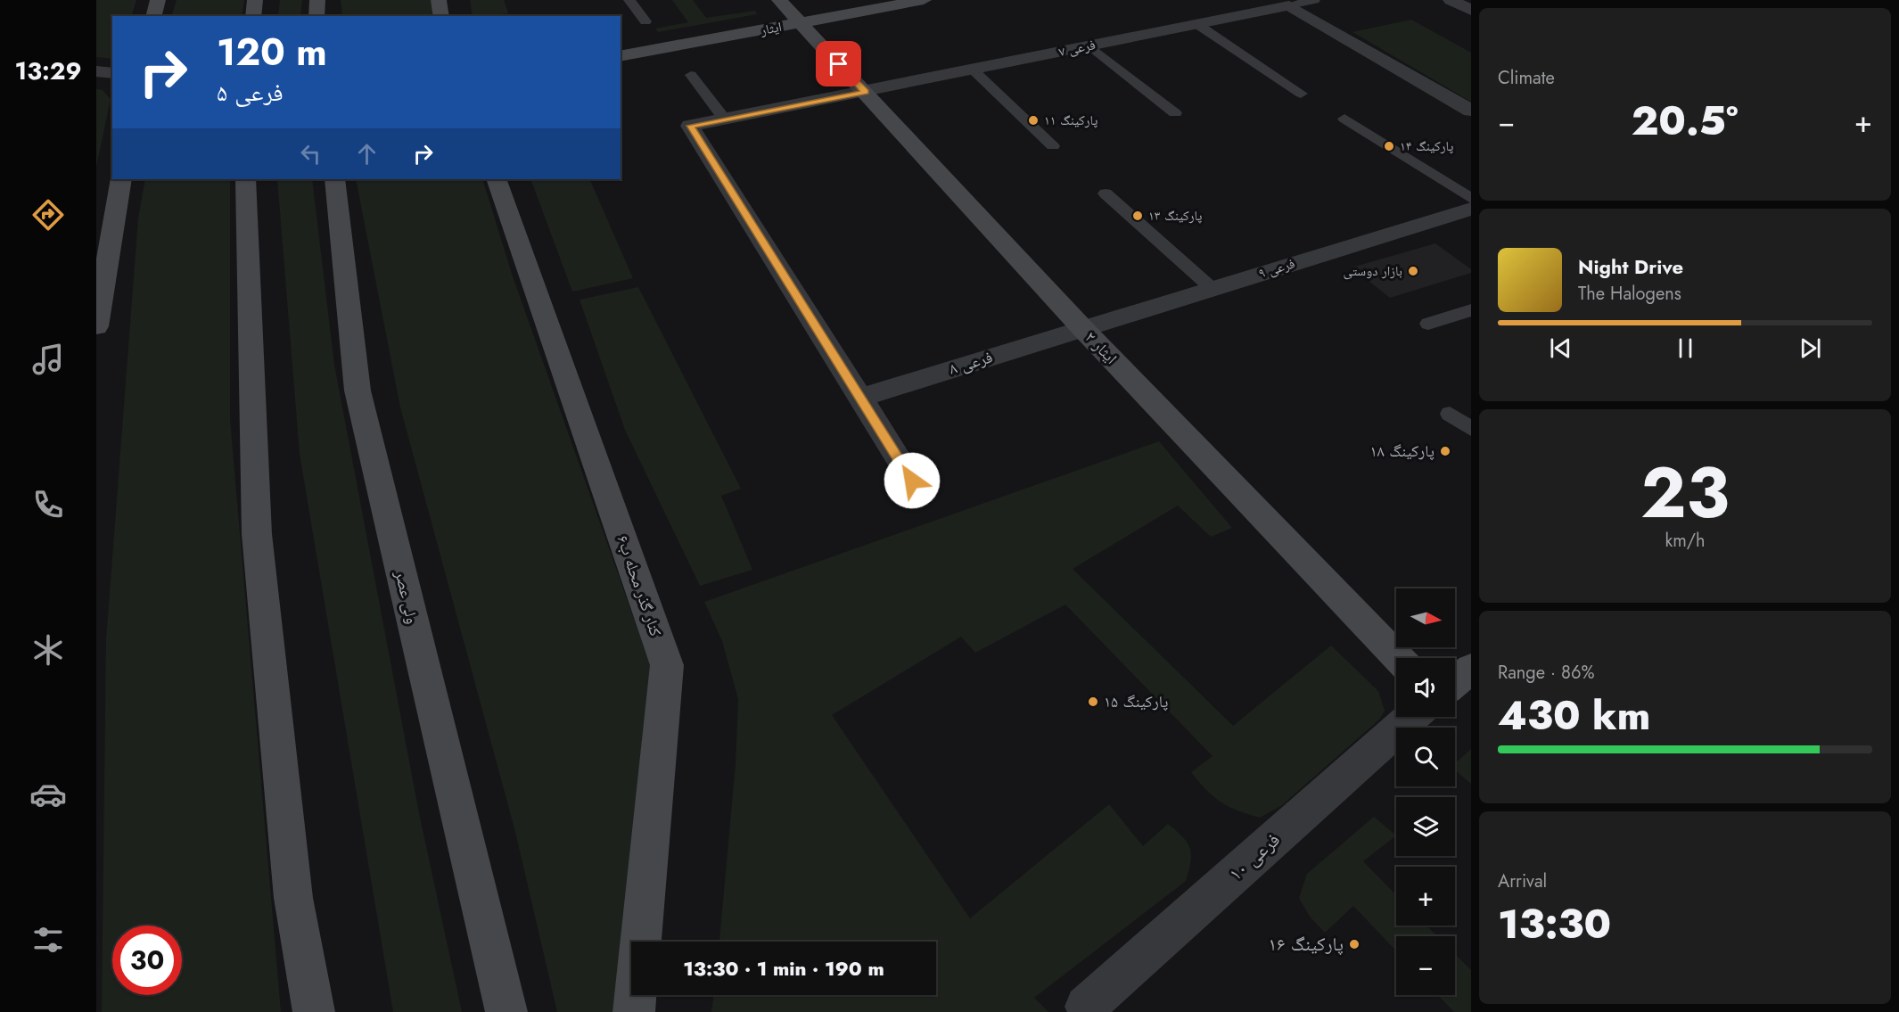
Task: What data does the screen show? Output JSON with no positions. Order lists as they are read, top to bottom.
{
  "streets": {
    "street": [
      "ایثار",
      "فرعی ۷",
      "فرعی ۹",
      "ایثار ۲",
      "فرعی ۸",
      "کنار گذر محله ب۶",
      "ولی عصر",
      "فرعی ۱۰"
    ]
  },
  "crossings": [
    ["ایثار", "ایثار ۲"],
    ["فرعی ۷", "ایثار ۲"],
    ["فرعی ۷", "فرعی ۸"],
    ["فرعی ۹", "ایثار ۲"],
    ["فرعی ۹", "فرعی ۸"],
    ["ایثار ۲", "فرعی ۸"]
  ],
  "places": [
    "پارکینگ ۱۱",
    "پارکینگ ۱۴",
    "پارکینگ ۱۳",
    "بازار دوستی",
    "پارکینگ ۱۸",
    "پارکینگ ۱۵",
    "پارکینگ ۱۶"
  ],
  "north": "right",
  "page": {
    "tabs": "13:29",
    "tile": [
      "Climate",
      ["23", "km/h"],
      ["Range · 86%", "430 km"],
      ["Arrival", "13:30"]
    ],
    "turn": ["120 m", "فرعی ۵"],
    "heat": ["−", "20.5°", "+"],
    "song": ["Night Drive", "The Halogens"],
    "map_buttons": ["+", "−"],
    "limit": "30",
    "trip": "13:30 · 1 min · 190 m"
  }
}
